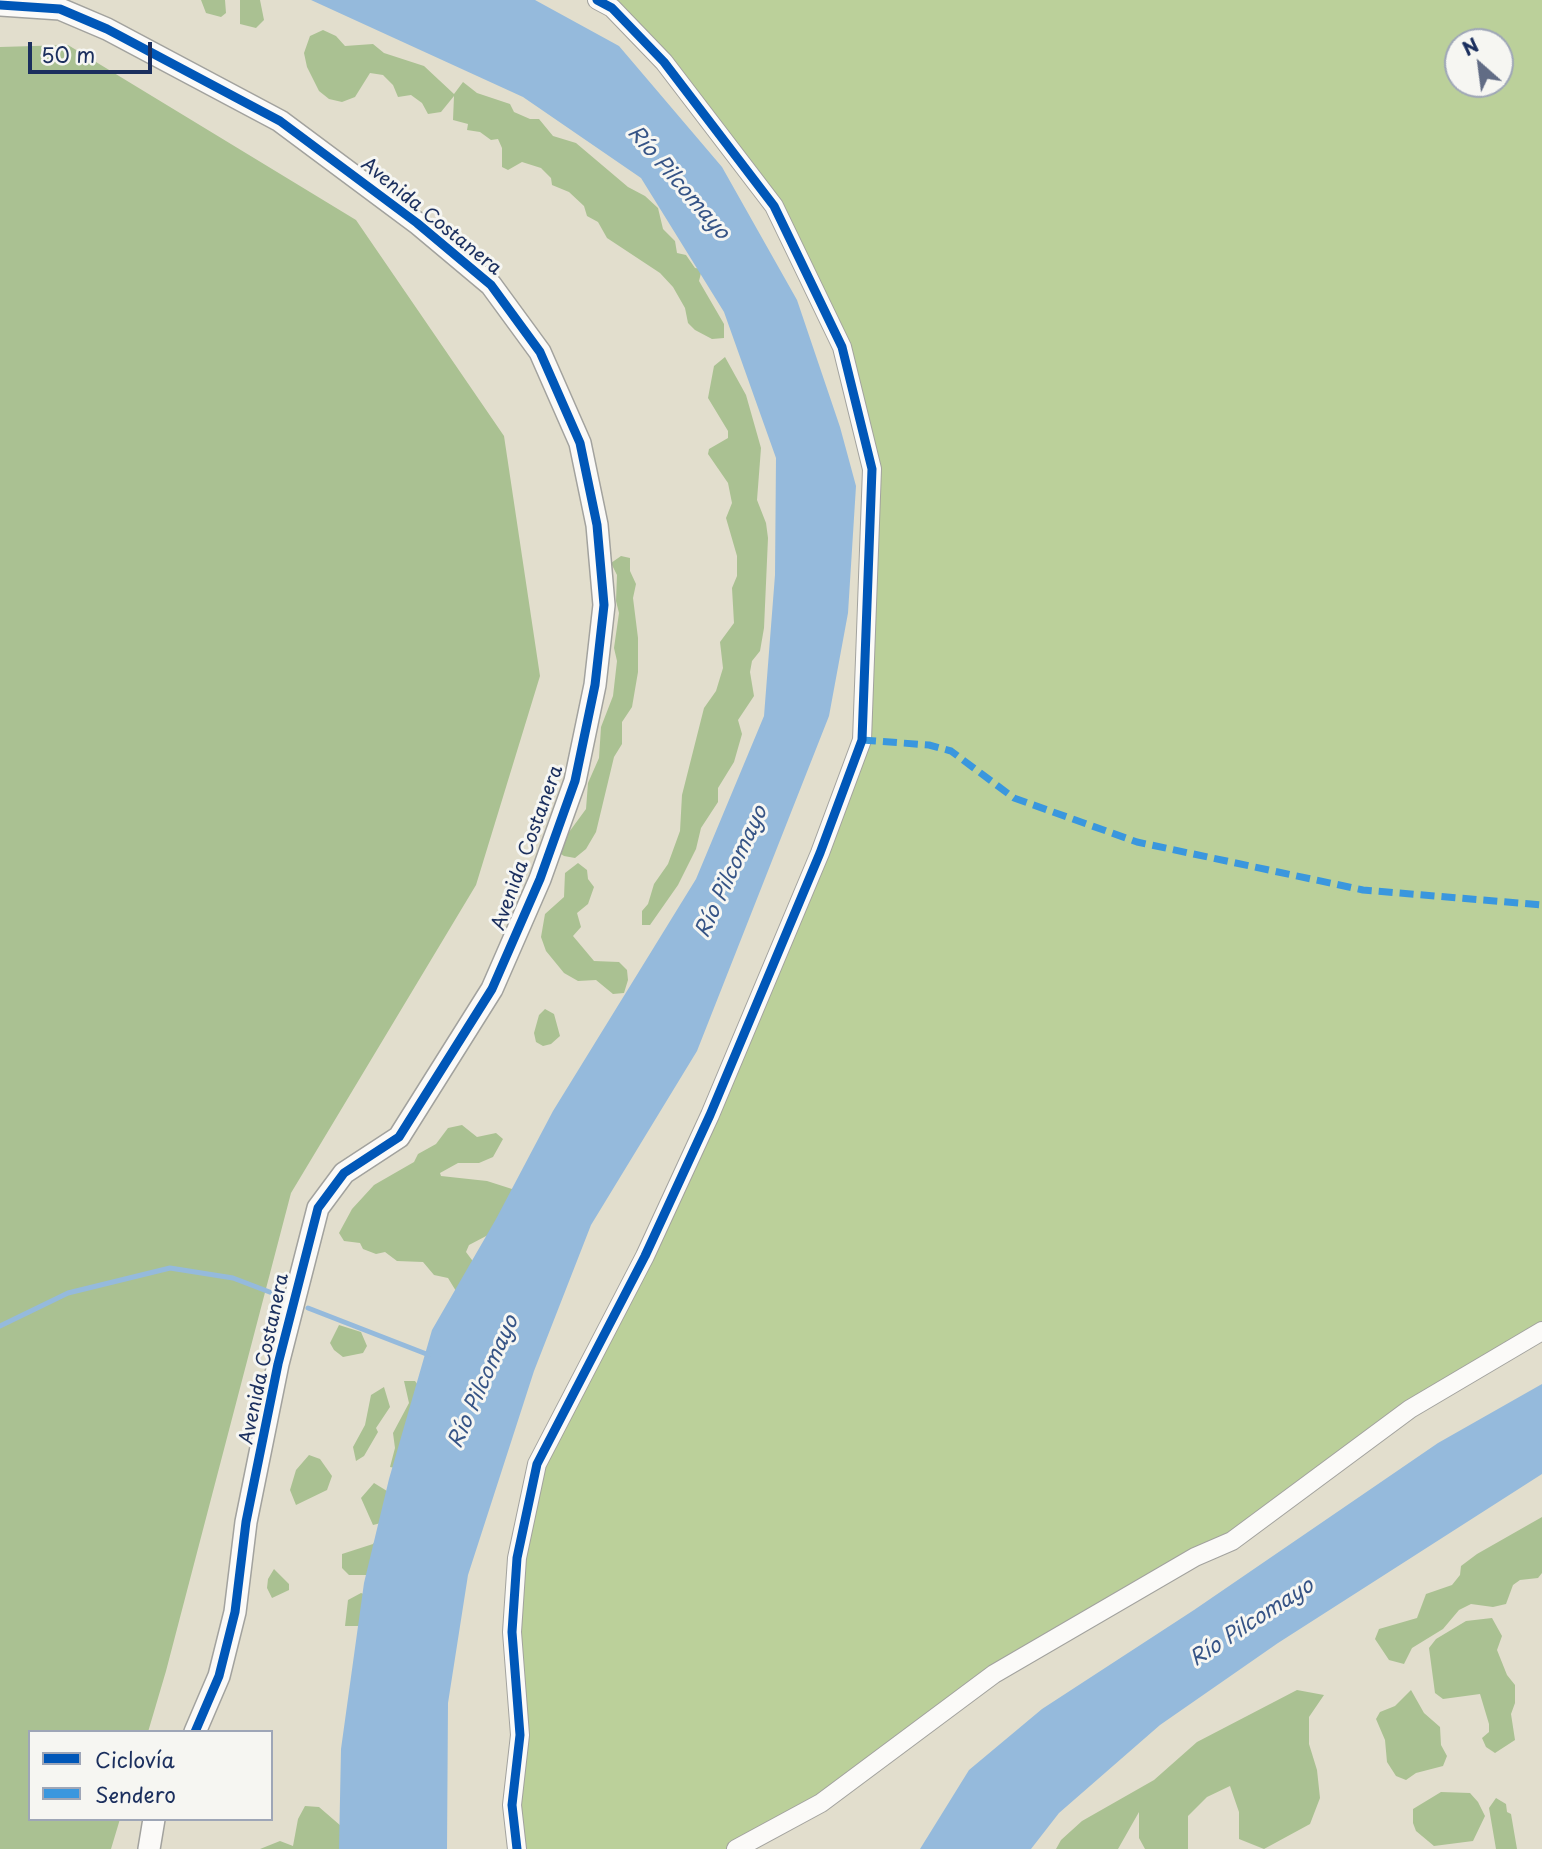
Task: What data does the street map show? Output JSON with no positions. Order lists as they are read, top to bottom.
{
  "streets": {
    "street": ["Avenida Costanera"]
  },
  "water": ["Río Pilcomayo"],
  "legend": ["Ciclovía", "Sendero"],
  "scale_bar": "50 m",
  "north": "top left"
}
